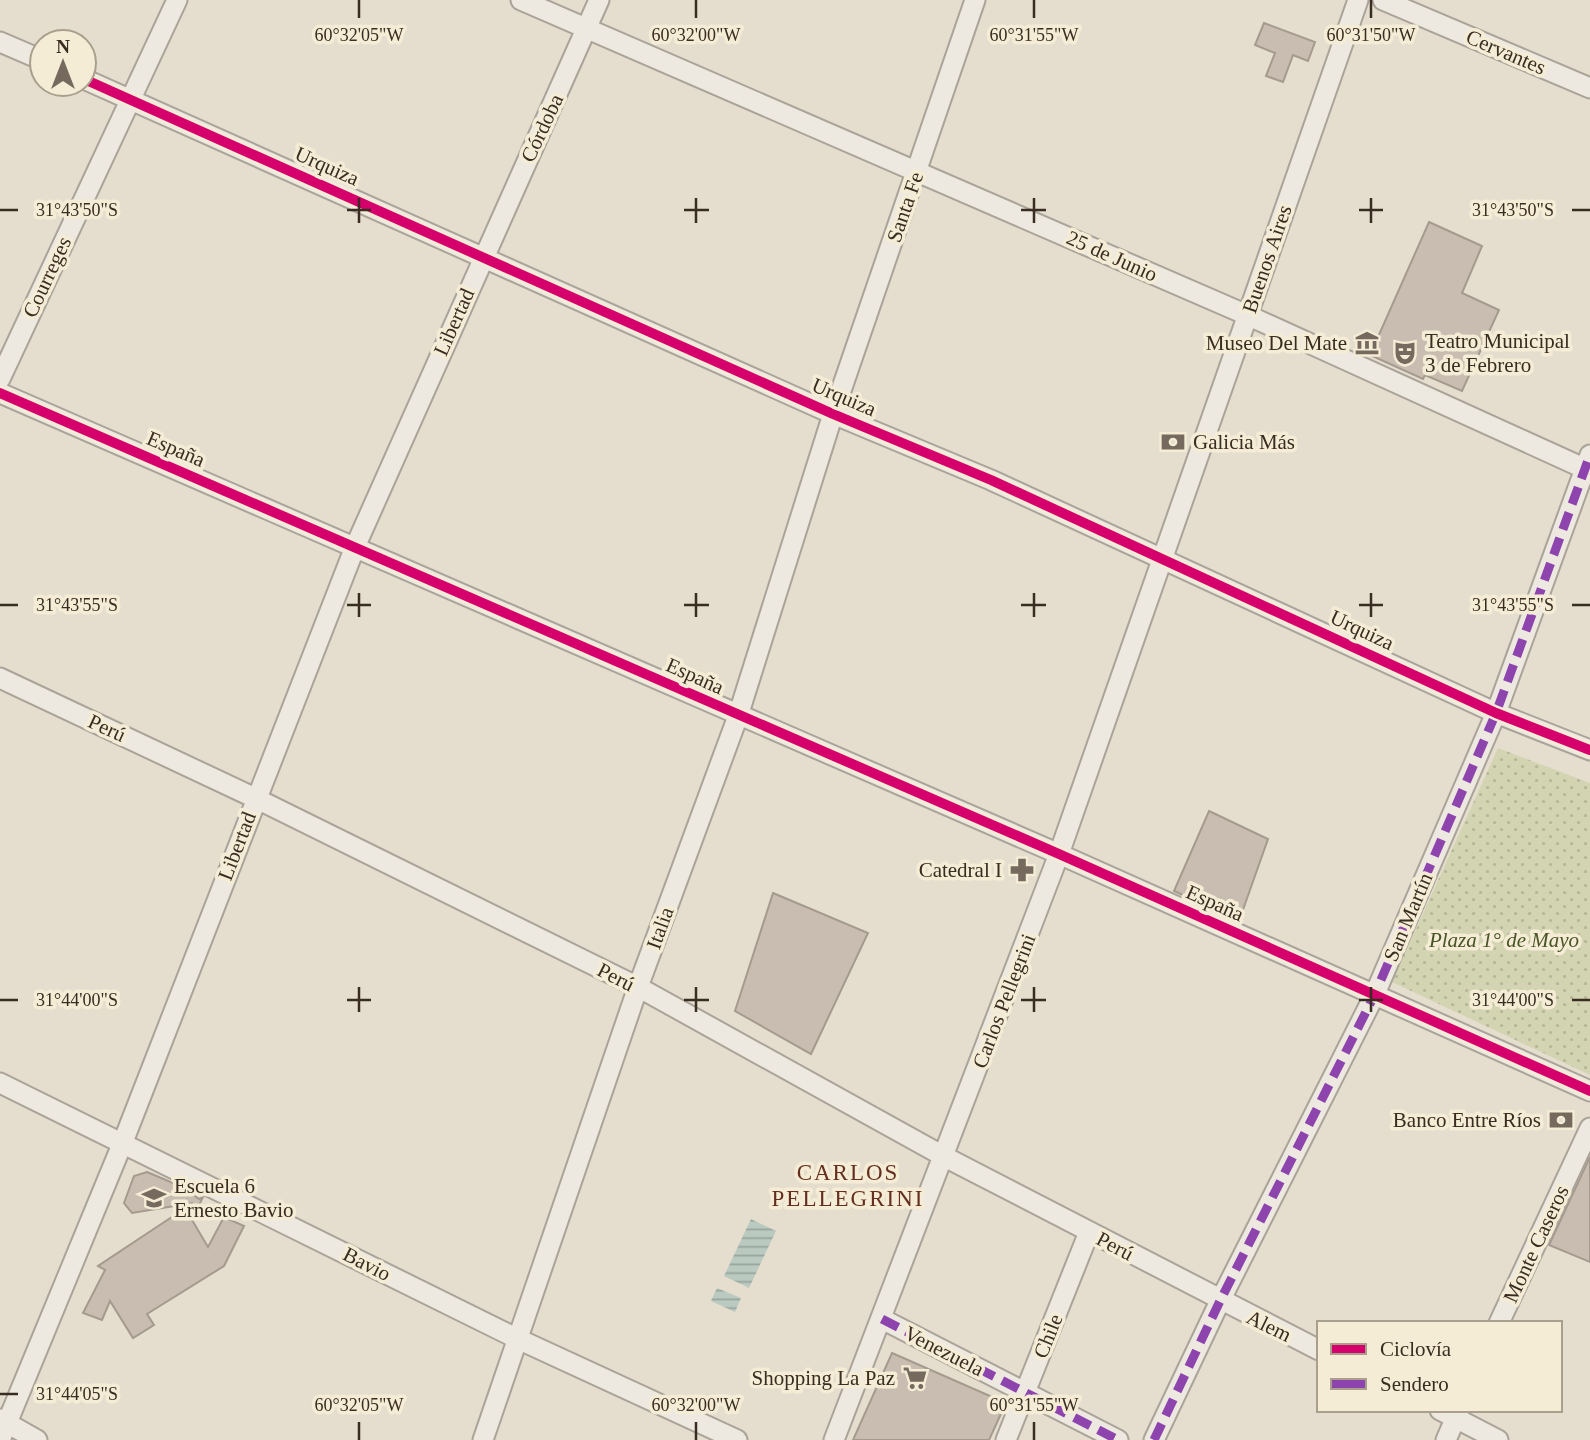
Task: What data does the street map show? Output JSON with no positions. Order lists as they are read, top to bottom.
{
  "streets": {
    "street": [
      "Cervantes",
      "Córdoba",
      "Urquiza",
      "Santa Fe",
      "25 de Junio",
      "Buenos Aires",
      "Courreges",
      "Libertad",
      "España",
      "Perú",
      "San Martín",
      "Italia",
      "Carlos Pellegrini",
      "Monte Caseros",
      "Bavio",
      "Alem",
      "Chile",
      "Venezuela"
    ]
  },
  "crossings": [
    ["Córdoba", "Urquiza"],
    ["Córdoba", "25 de Junio"],
    ["Córdoba", "Libertad"],
    ["Urquiza", "Santa Fe"],
    ["Urquiza", "Buenos Aires"],
    ["Urquiza", "Courreges"],
    ["Urquiza", "Libertad"],
    ["Urquiza", "San Martín"],
    ["Urquiza", "Italia"],
    ["Urquiza", "Carlos Pellegrini"],
    ["Santa Fe", "25 de Junio"],
    ["Santa Fe", "Italia"],
    ["25 de Junio", "Buenos Aires"],
    ["25 de Junio", "San Martín"],
    ["Buenos Aires", "Carlos Pellegrini"],
    ["Libertad", "España"],
    ["Libertad", "Perú"],
    ["Libertad", "Bavio"],
    ["España", "San Martín"],
    ["España", "Italia"],
    ["España", "Carlos Pellegrini"],
    ["Perú", "San Martín"],
    ["Perú", "Italia"],
    ["Perú", "Carlos Pellegrini"],
    ["Perú", "Alem"],
    ["Perú", "Chile"],
    ["San Martín", "Alem"],
    ["Italia", "Bavio"],
    ["Carlos Pellegrini", "Venezuela"],
    ["Chile", "Venezuela"]
  ],
  "districts": ["CARLOS PELLEGRINI"],
  "parks": ["Plaza 1° de Mayo"],
  "places": {
    "museum": ["Museo Del Mate"],
    "theatre": ["Teatro Municipal 3 de Febrero"],
    "bank": ["Galicia Más", "Banco Entre Ríos"],
    "pharmacy": ["Catedral I"],
    "school or university": ["Escuela 6 Ernesto Bavio"],
    "supermarket": ["Shopping La Paz"]
  },
  "legend": ["Ciclovía", "Sendero"],
  "north": "top",
  "coordinates": [
    "60°32'05\"W",
    "60°32'00\"W",
    "60°31'55\"W",
    "60°31'50\"W",
    "31°43'50\"S",
    "31°43'55\"S",
    "31°44'00\"S",
    "31°44'05\"S"
  ]
}
